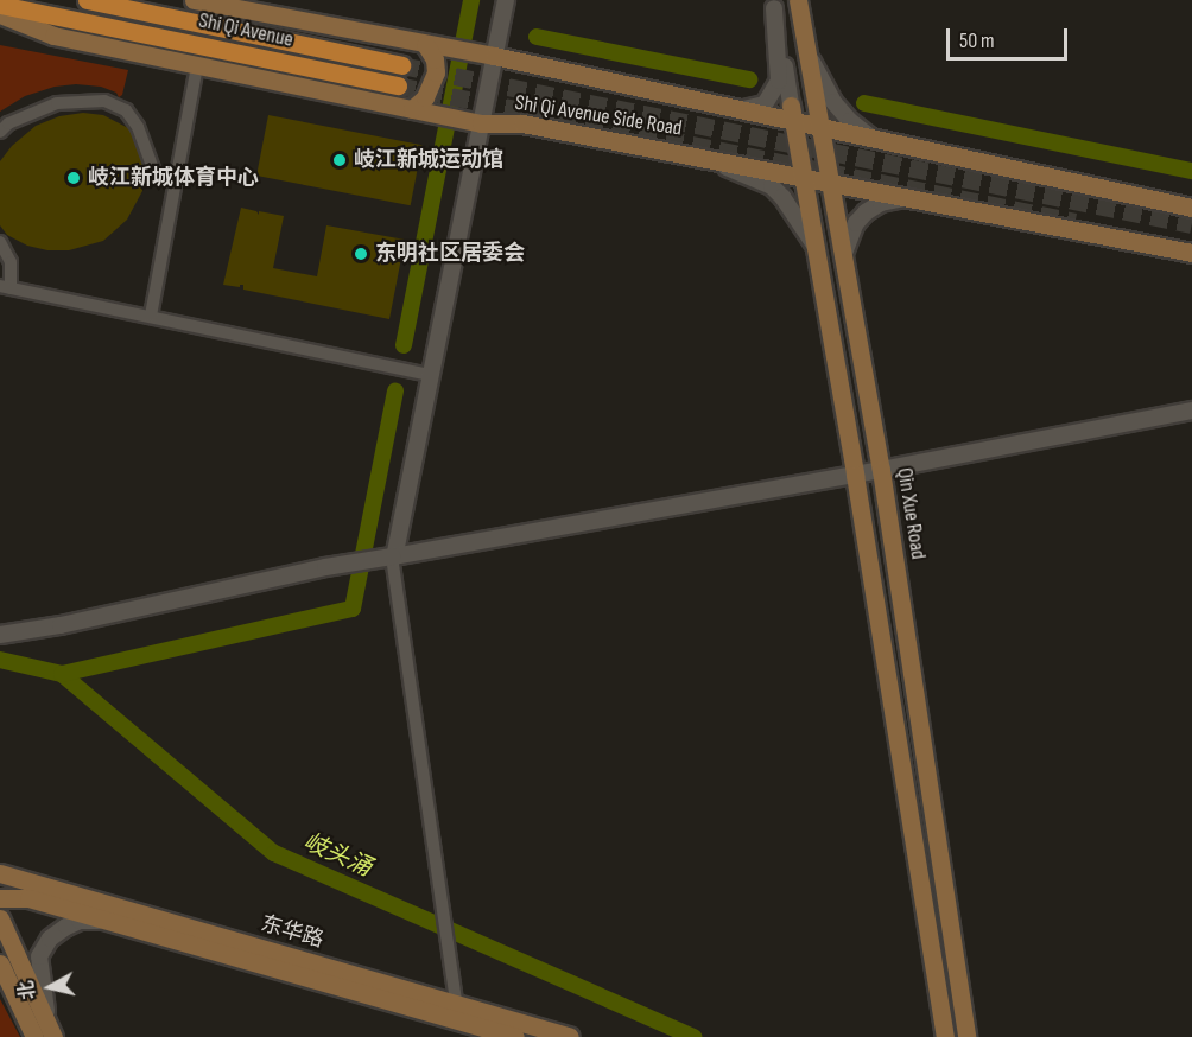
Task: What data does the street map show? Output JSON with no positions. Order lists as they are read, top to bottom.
{
  "streets": {
    "main road": [
      "Shi Qi Avenue",
      "Shi Qi Avenue Side Road",
      "Qin Xue Road",
      "东华路"
    ]
  },
  "crossings": [
    ["Shi Qi Avenue Side Road", "Qin Xue Road"]
  ],
  "water": ["岐头涌"],
  "places": ["岐江新城运动馆", "岐江新城体育中心", "东明社区居委会"],
  "scale_bar": "50 m",
  "north": "left"
}
